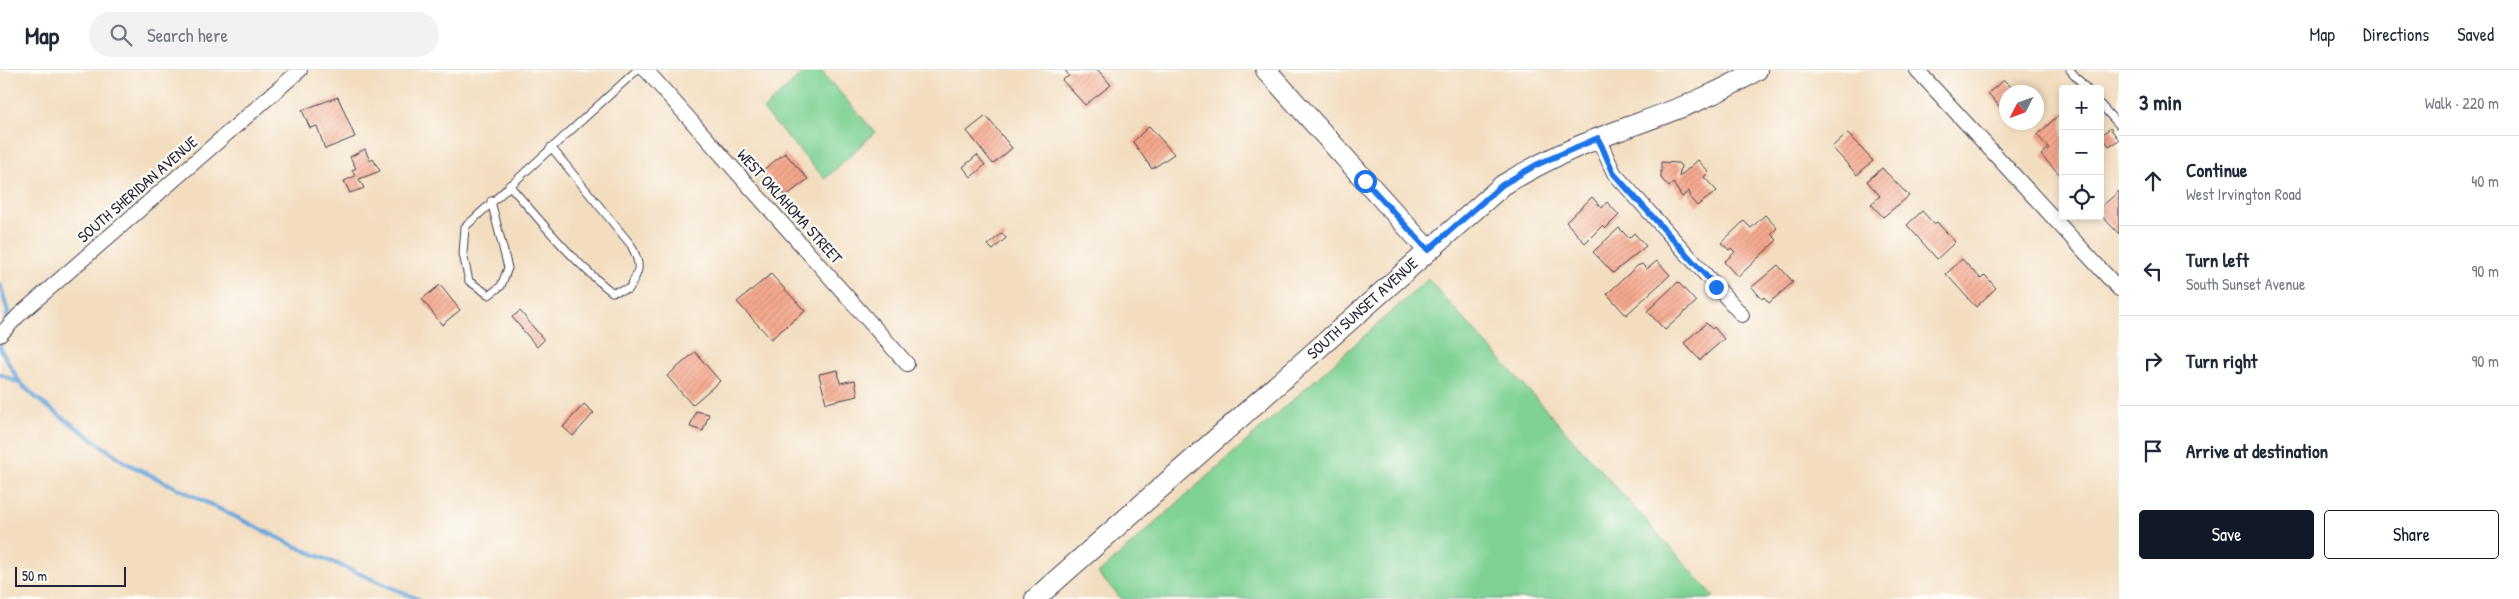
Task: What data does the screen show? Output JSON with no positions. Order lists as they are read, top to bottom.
{
  "streets": {
    "street": ["SOUTH SHERIDAN AVENUE", "WEST OKLAHOMA STREET", "SOUTH SUNSET AVENUE"]
  },
  "scale_bar": "50 m",
  "north": "bottom left",
  "page": {
    "header": "Map",
    "search": "Search here",
    "nav": ["Map", "Directions", "Saved"],
    "heading": ["3 min", "Walk · 220 m"],
    "map_buttons": ["+", "−"],
    "list": [
      ["Continue", "West Irvington Road", "40 m"],
      ["Turn left", "South Sunset Avenue", "90 m"],
      ["Turn right", "90 m"],
      "Arrive at destination"
    ],
    "buttons": ["Save", "Share"],
    "scale": "50 m"
  }
}
